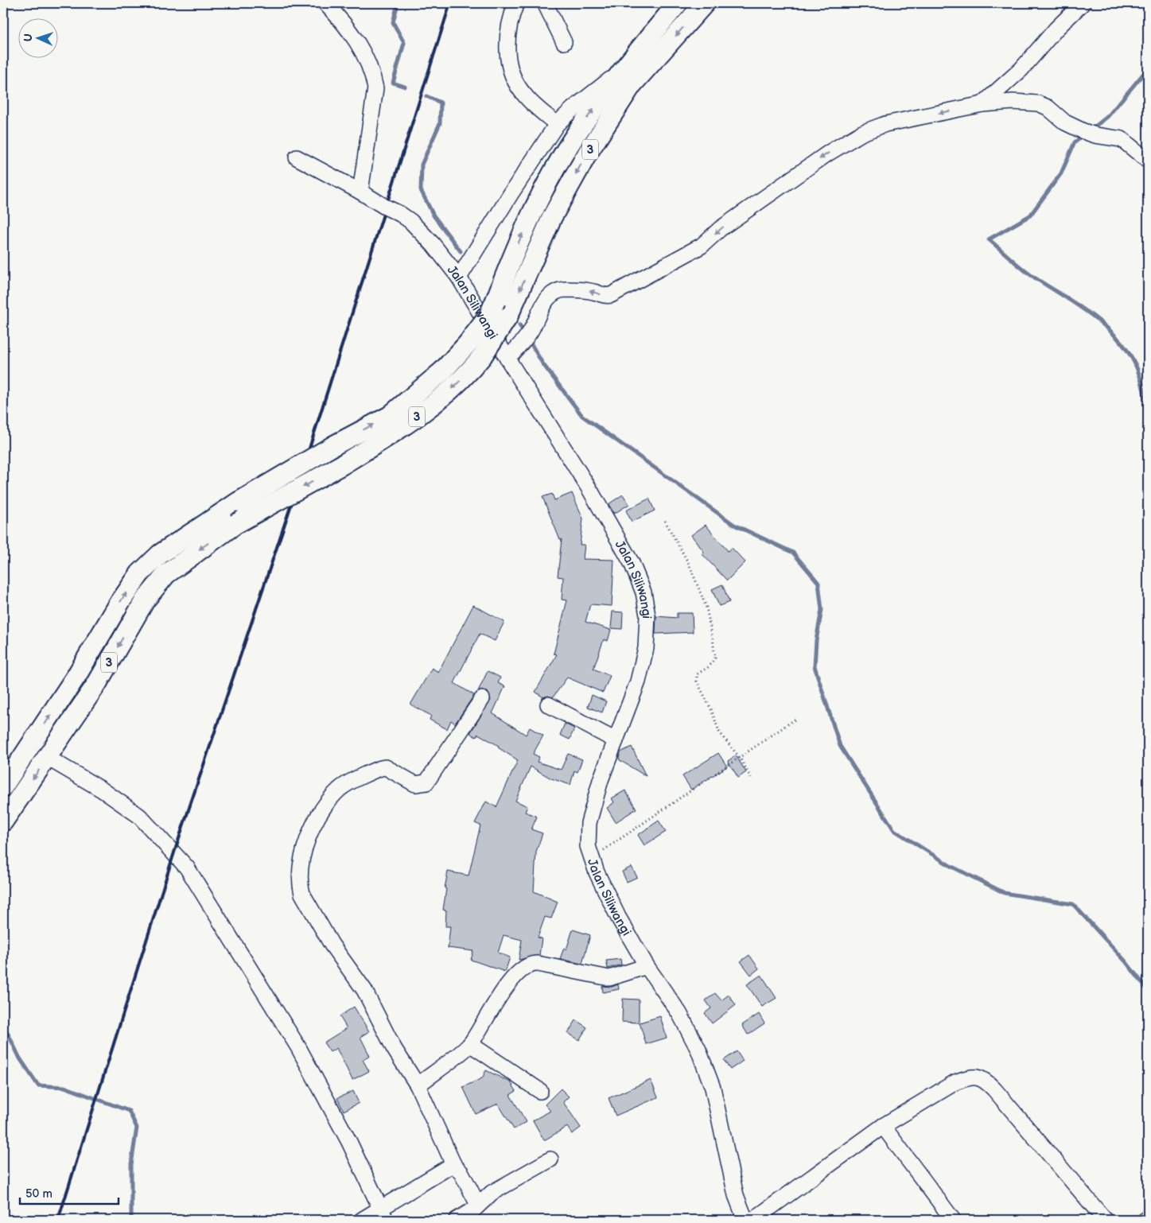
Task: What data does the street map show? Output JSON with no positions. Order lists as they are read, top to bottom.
{
  "streets": {
    "main road": ["3"],
    "street": ["Jalan Siliwangi"]
  },
  "scale_bar": "50 m",
  "north": "left"
}
